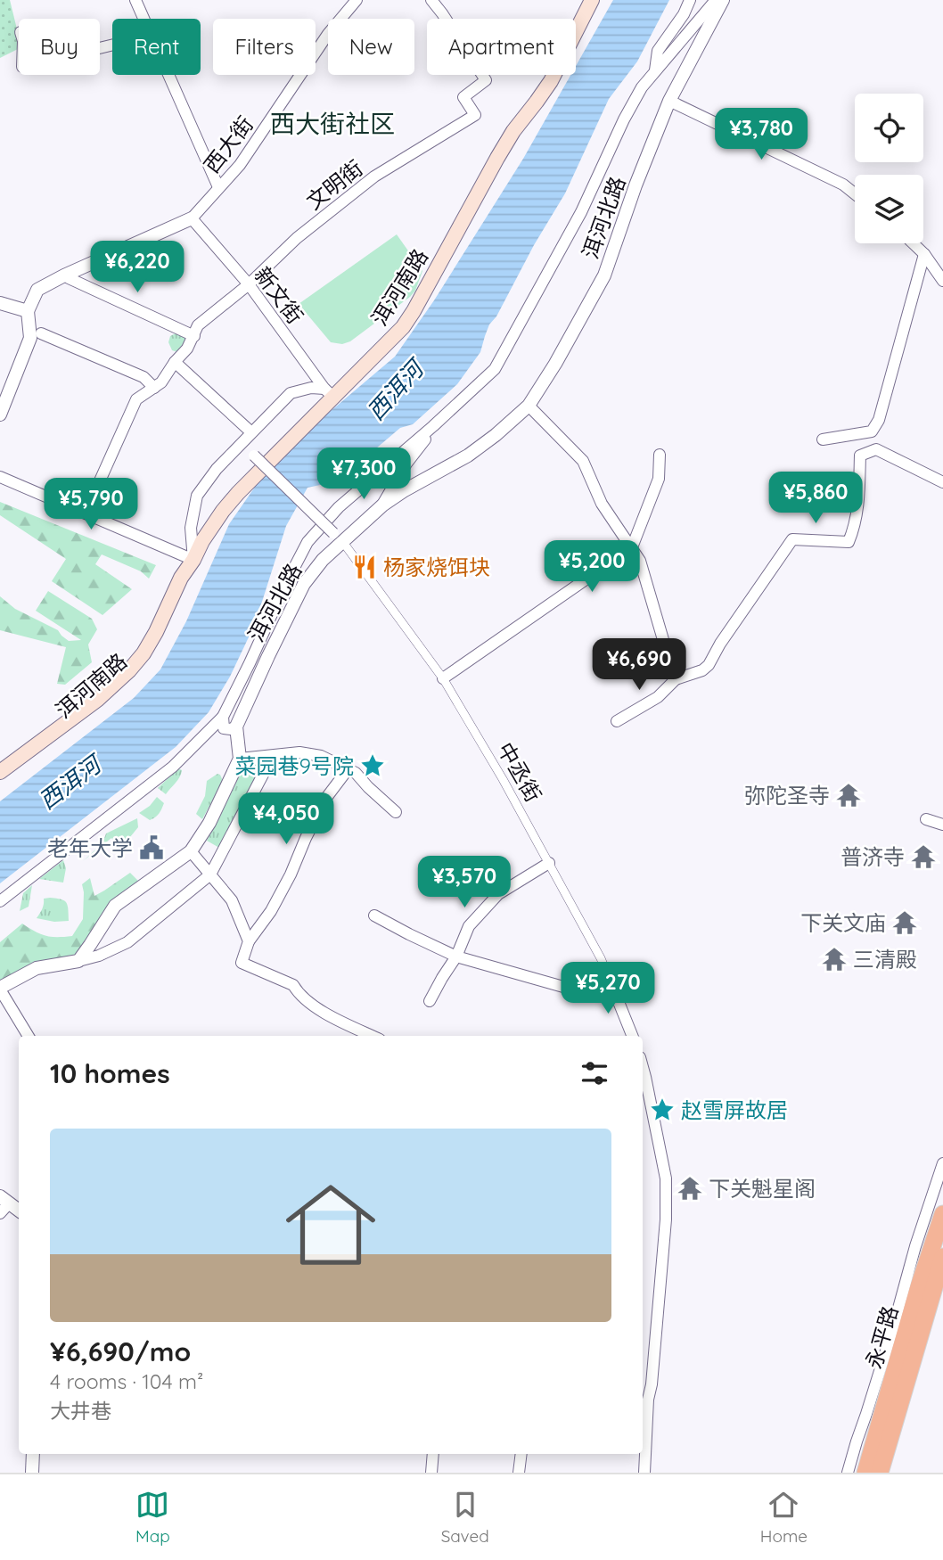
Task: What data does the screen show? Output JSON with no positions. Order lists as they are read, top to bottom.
{
  "streets": {
    "highway": ["永平路"],
    "main road": ["洱河南路"],
    "street": [
      "西大街",
      "文明街",
      "洱河北路",
      "新文街",
      "中丞街"
    ]
  },
  "crossings": [
    ["西大街", "新文街"],
    ["文明街", "新文街"],
    ["洱河北路", "中丞街"],
    ["洱河南路", "新文街"]
  ],
  "districts": ["西大街社区"],
  "water": ["西洱河"],
  "places": {
    "restaurant": ["杨家烧饵块"],
    "place": ["菜园巷9号院", "赵雪屏故居"],
    "temple": [
      "弥陀圣寺",
      "普济寺",
      "下关文庙",
      "三清殿",
      "下关魁星阁"
    ],
    "public building": ["老年大学"]
  },
  "page": {
    "chip": [
      "Buy",
      "Rent",
      "Filters",
      "New",
      "Apartment"
    ],
    "price": [
      "¥3,780",
      "¥6,220",
      "¥7,300",
      "¥5,860",
      "¥5,790",
      "¥5,200",
      "¥6,690",
      "¥4,050",
      "¥3,570",
      "¥5,270"
    ],
    "heading": "10 homes",
    "list": [
      {
        "name": "¥6,690/mo",
        "note": "4 rooms · 104 m² · 大井巷"
      }
    ],
    "tabs": ["Map", "Saved", "Home"]
  }
}
